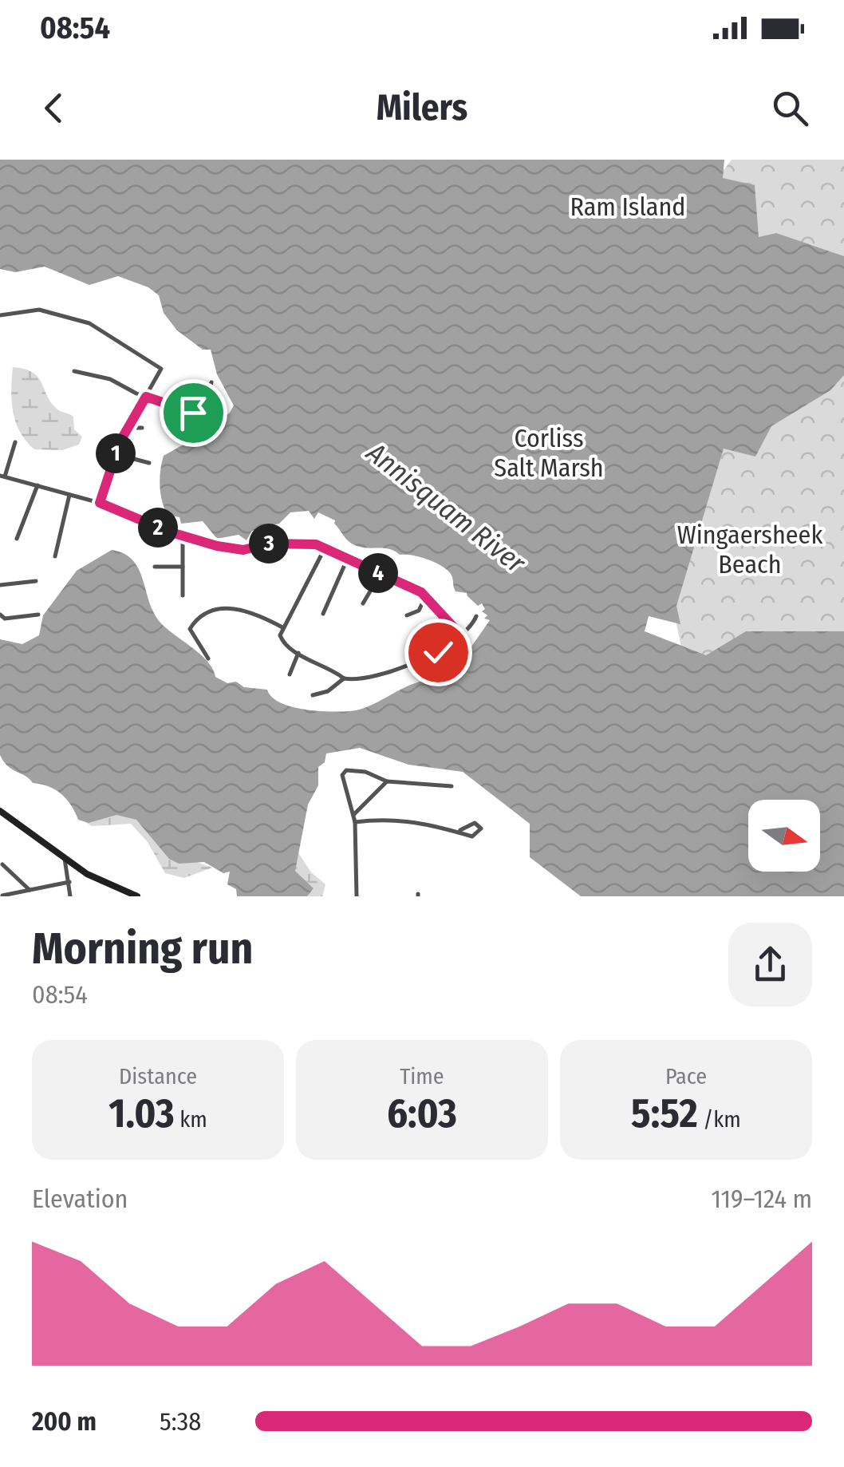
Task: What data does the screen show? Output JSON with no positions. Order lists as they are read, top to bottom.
{
  "water": ["Annisquam River"],
  "parks": ["Ram Island", "Corliss Salt Marsh", "Wingaersheek Beach"],
  "north": "right",
  "page": {
    "status": "08:54",
    "header": "Milers",
    "pins": [
      "1",
      "2",
      "3",
      "4"
    ],
    "heading": ["Morning run", "08:54"],
    "stats": [
      ["Distance", "1.03 km"],
      ["Time", "6:03"],
      ["Pace", "5:52 /km"]
    ],
    "chart": ["Elevation", "119–124 m"],
    "list": [
      {
        "name": "200 m",
        "note": "5:38"
      }
    ]
  }
}
